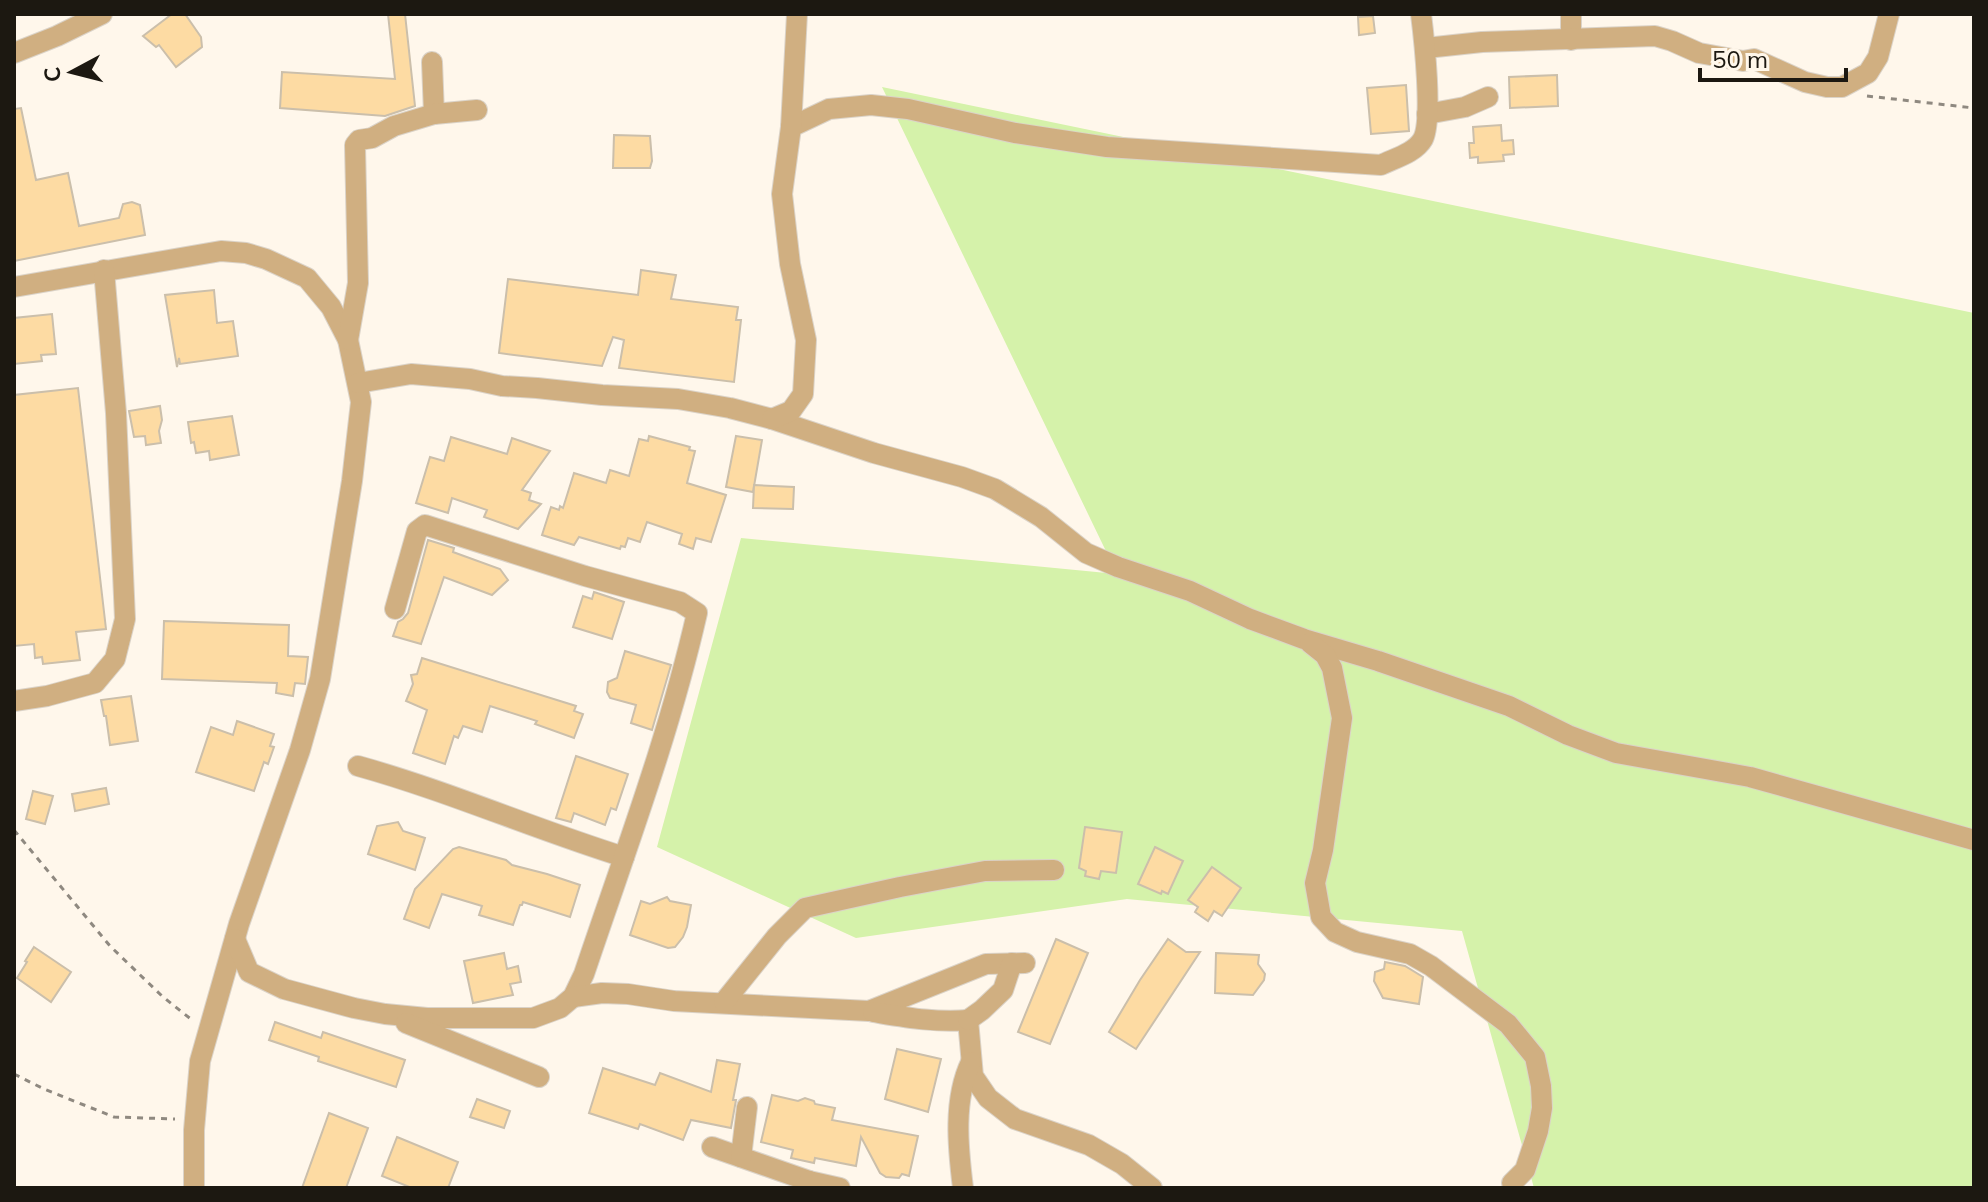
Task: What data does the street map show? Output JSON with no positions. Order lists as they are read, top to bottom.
{
  "scale_bar": "50 m",
  "north": "left"
}
